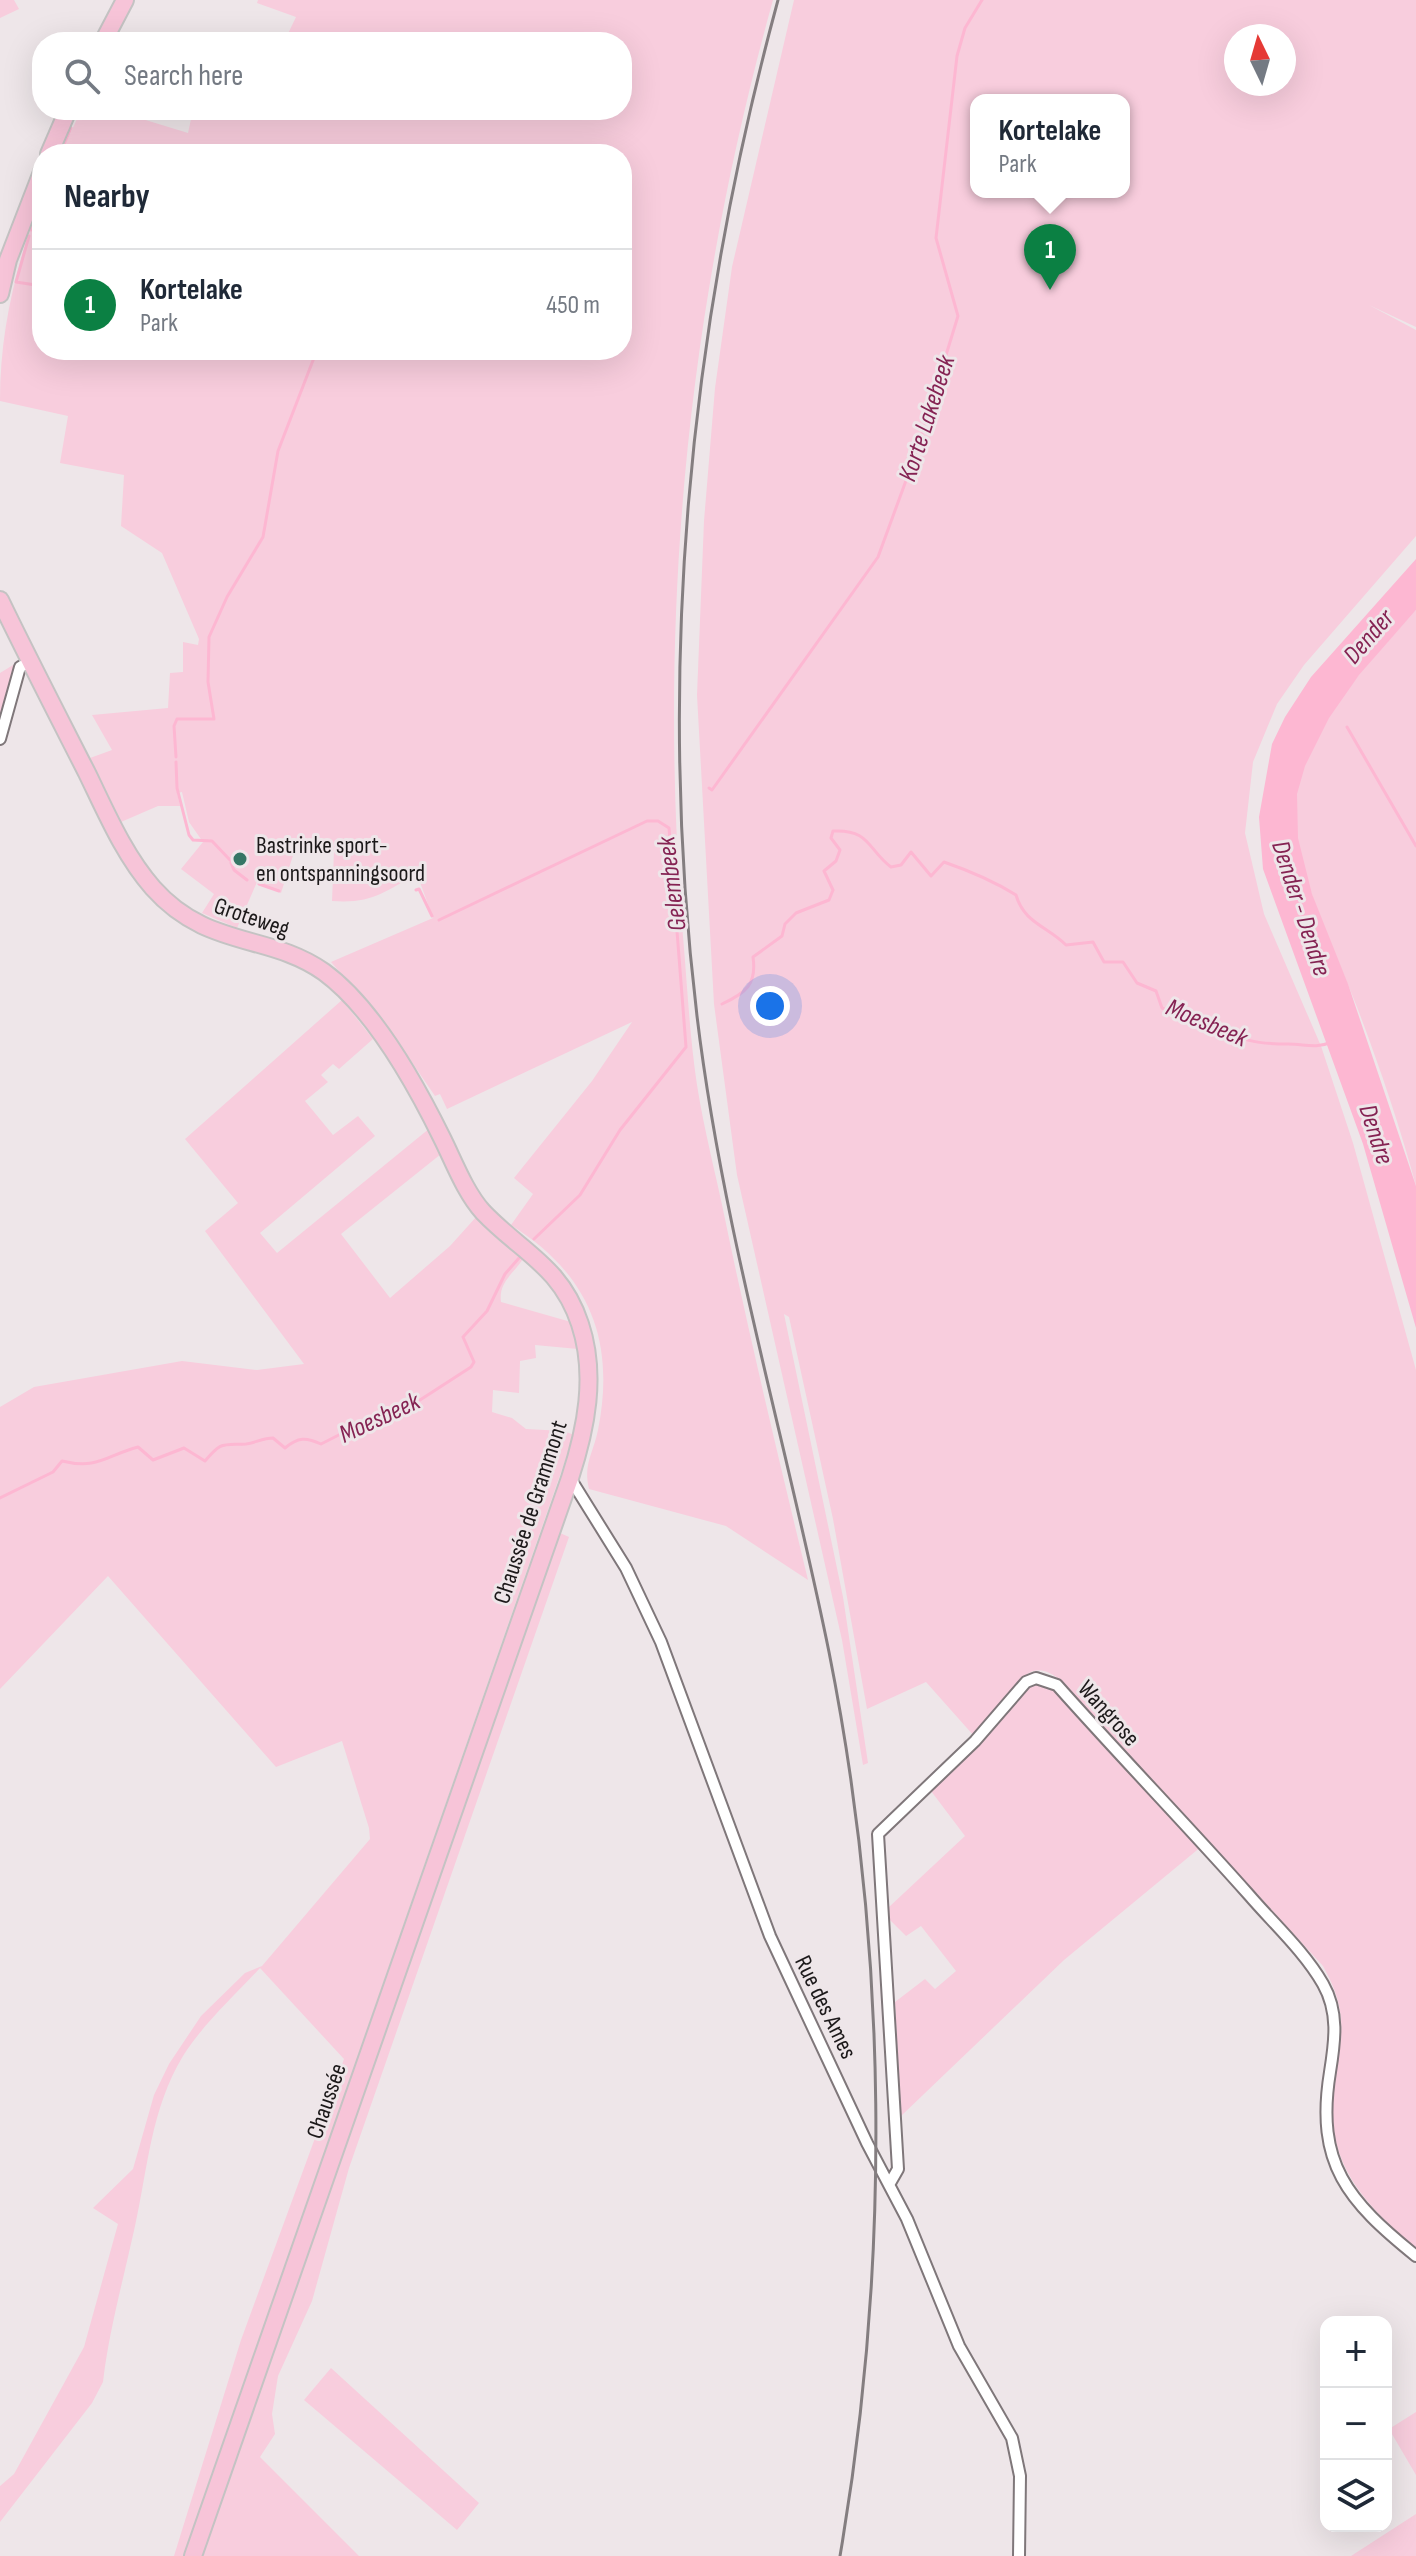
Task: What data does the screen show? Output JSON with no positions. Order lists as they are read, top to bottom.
{
  "streets": {
    "main road": ["Groteweg", "Chaussée de Grammont", "Chaussée"],
    "street": ["Wangrose", "Rue des Ames"]
  },
  "crossings": [
    ["Groteweg", "Chaussée de Grammont"],
    ["Chaussée de Grammont", "Rue des Ames"],
    ["Chaussée de Grammont", "Chaussée"],
    ["Wangrose", "Rue des Ames"]
  ],
  "water": [
    "Korte Lakebeek",
    "Dender",
    "Gelembeek",
    "Dender - Dendre",
    "Moesbeek",
    "Dendre"
  ],
  "places": ["Bastrinke sport- en ontspanningsoord"],
  "north": "top",
  "page": {
    "search": "Search here",
    "popup": ["Kortelake", "Park"],
    "heading": "Nearby",
    "pins": "1",
    "list": [
      {
        "mark": "1",
        "name": "Kortelake",
        "note": "Park",
        "value": "450 m"
      }
    ],
    "map_buttons": ["+", "−"]
  }
}
